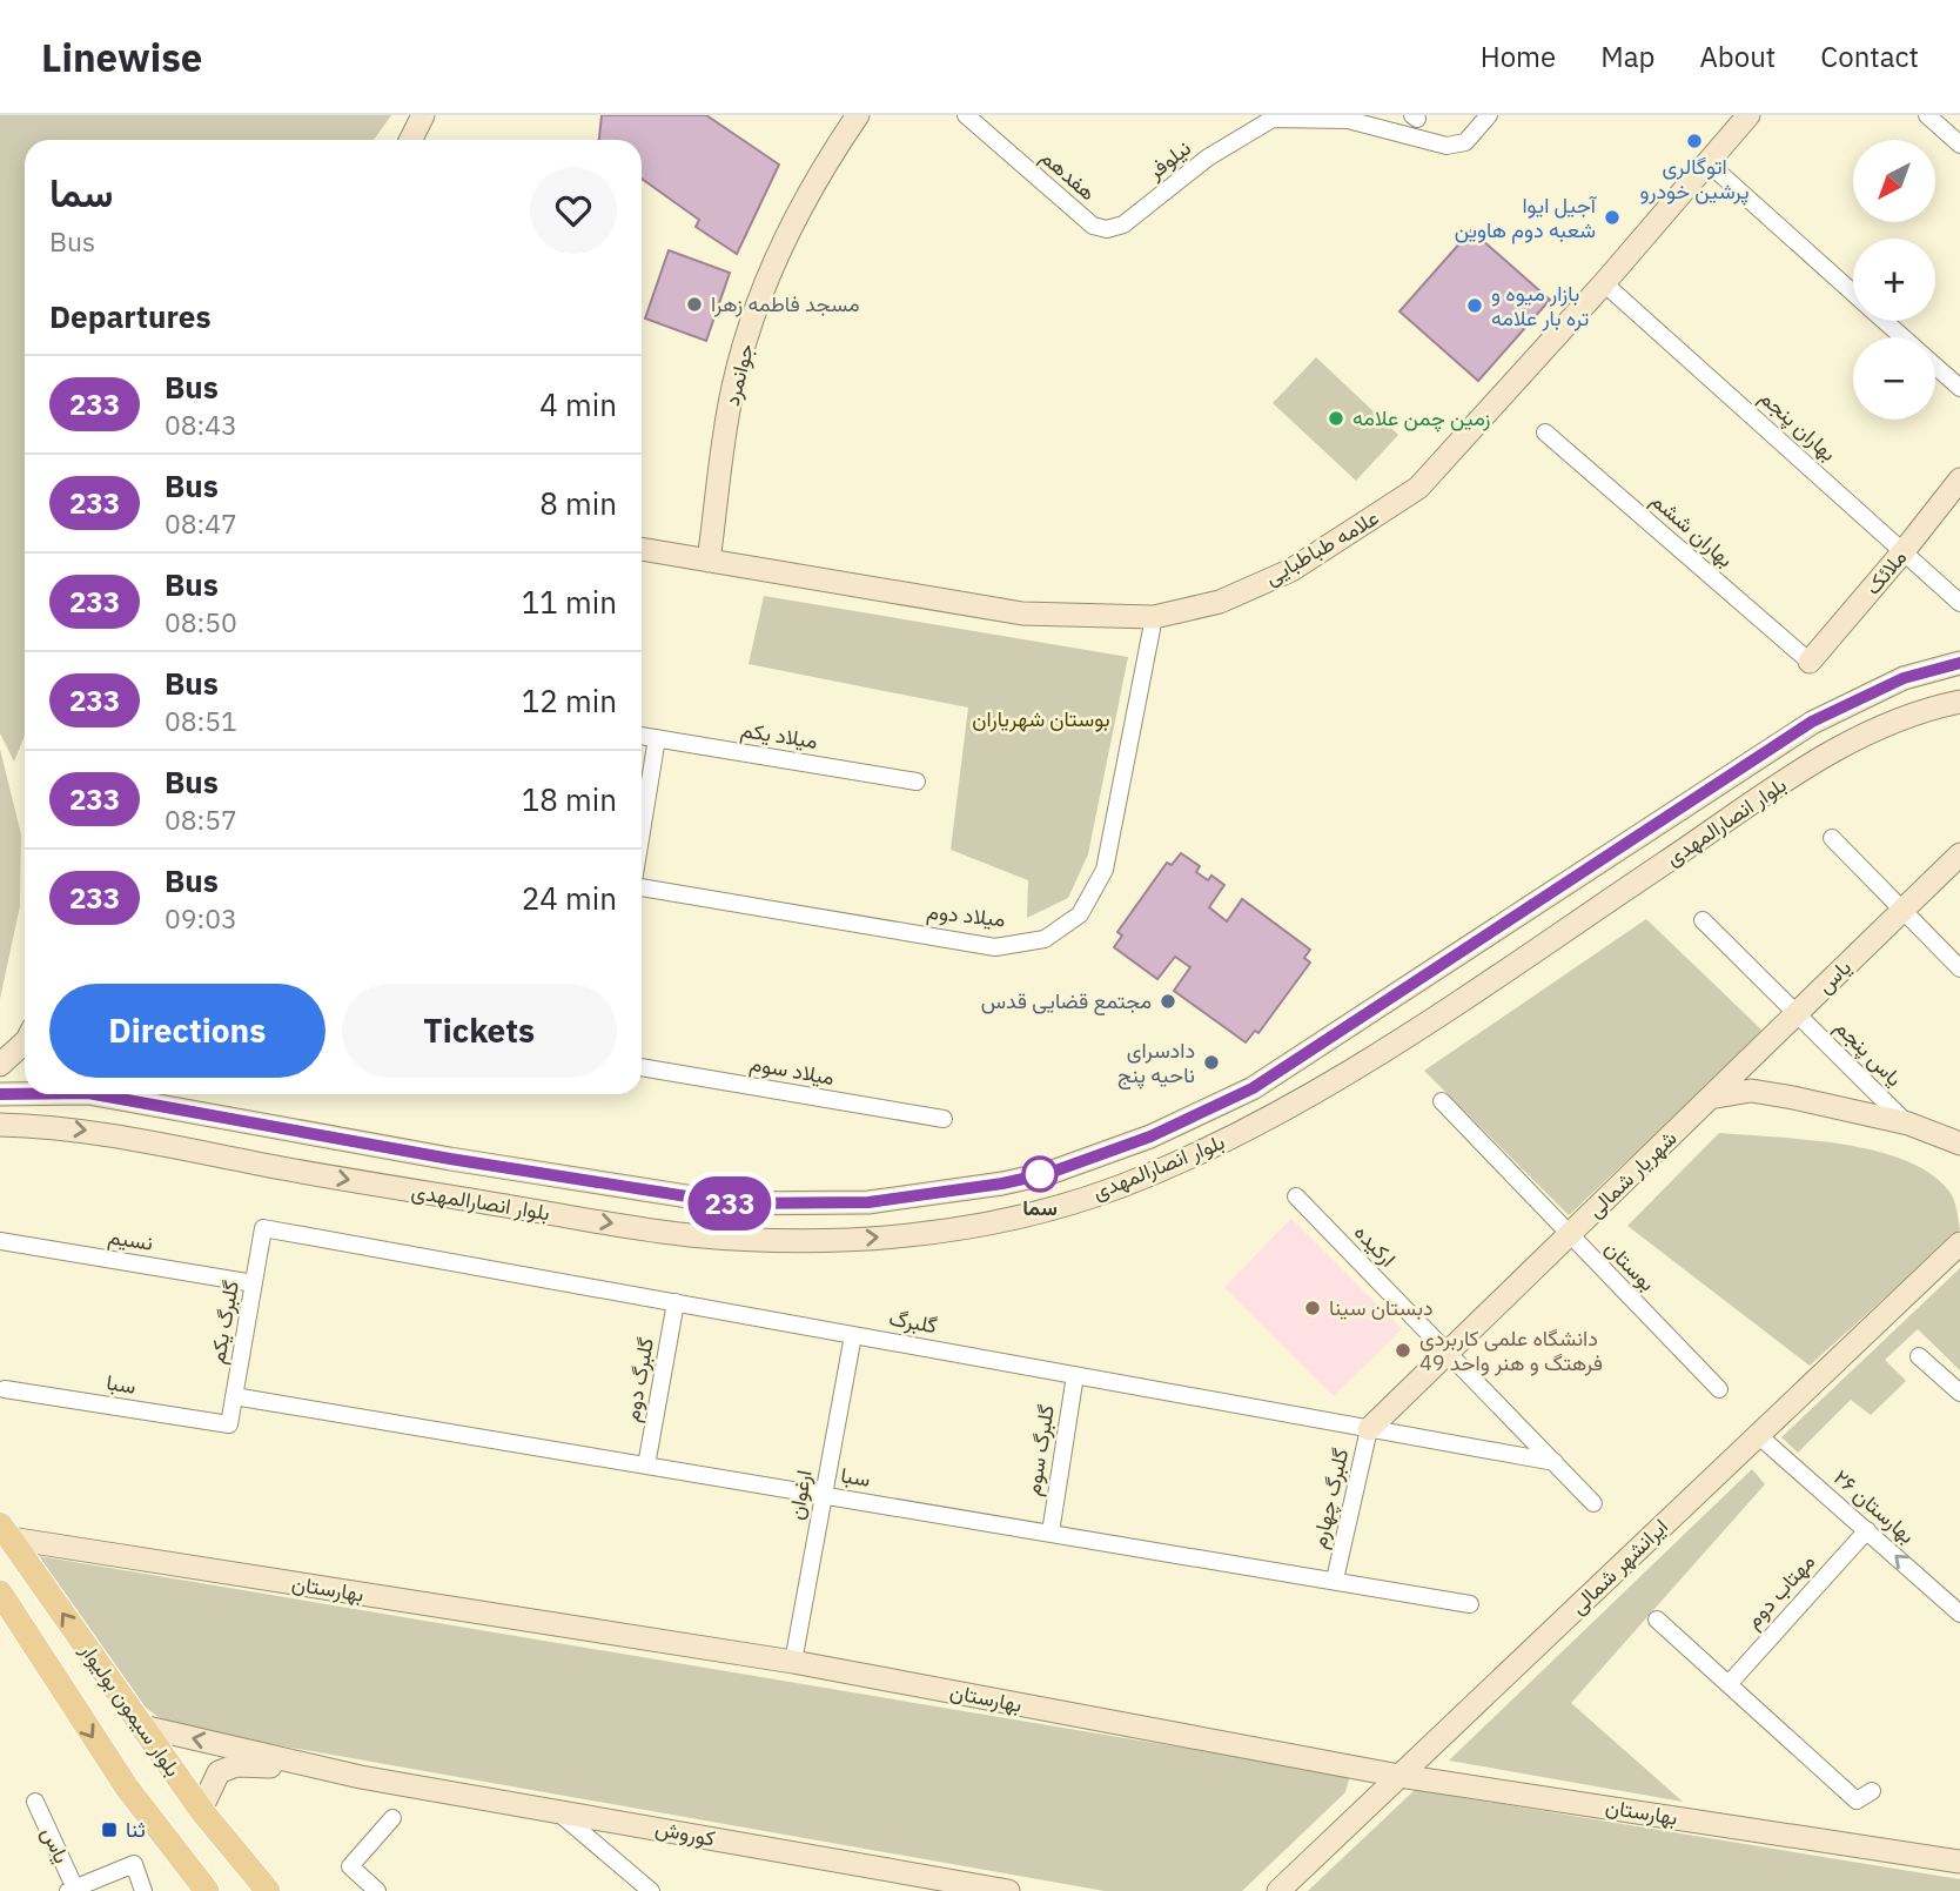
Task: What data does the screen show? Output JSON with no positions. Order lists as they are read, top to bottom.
{
  "streets": {
    "main road": ["بلوار سیمون بولیوار"],
    "street": [
      "نیلوفر",
      "هفدهم",
      "جوانمرد",
      "بهاران پنجم",
      "بهاران ششم",
      "علامه طباطبایی",
      "ملائک",
      "میلاد یکم",
      "بلوار انصارالمهدی",
      "میلاد دوم",
      "یاس",
      "یاس پنجم",
      "میلاد سوم",
      "شهریار شمالی",
      "نسیم",
      "ارکیده",
      "بوستان",
      "گلبرگ یکم",
      "گلبرگ",
      "گلبرگ دوم",
      "سبا",
      "گلبرگ سوم",
      "ارغوان",
      "گلبرگ چهارم",
      "بهارستان ۲۶",
      "ایرانشهر شمالی",
      "بهارستان",
      "مهتاب دوم",
      "کوروش"
    ]
  },
  "crossings": [
    ["نیلوفر", "هفدهم"],
    ["جوانمرد", "علامه طباطبایی"],
    ["بهاران پنجم", "علامه طباطبایی"],
    ["بهاران پنجم", "ملائک"],
    ["بهاران ششم", "ملائک"],
    ["علامه طباطبایی", "میلاد دوم"],
    ["یاس", "یاس پنجم"],
    ["یاس", "شهریار شمالی"],
    ["شهریار شمالی", "ارکیده"],
    ["شهریار شمالی", "بوستان"],
    ["شهریار شمالی", "گلبرگ"],
    ["شهریار شمالی", "گلبرگ چهارم"],
    ["نسیم", "گلبرگ یکم"],
    ["ارکیده", "گلبرگ"],
    ["گلبرگ یکم", "گلبرگ"],
    ["گلبرگ یکم", "سبا"],
    ["گلبرگ", "گلبرگ دوم"],
    ["گلبرگ", "گلبرگ سوم"],
    ["گلبرگ", "ارغوان"],
    ["گلبرگ", "گلبرگ چهارم"],
    ["گلبرگ دوم", "سبا"],
    ["سبا", "گلبرگ سوم"],
    ["سبا", "ارغوان"],
    ["سبا", "گلبرگ چهارم"],
    ["ارغوان", "بهارستان"],
    ["بهارستان ۲۶", "ایرانشهر شمالی"],
    ["بهارستان ۲۶", "مهتاب دوم"],
    ["ایرانشهر شمالی", "بهارستان"],
    ["بهارستان", "بلوار سیمون بولیوار"]
  ],
  "one_way": ["بهارستان ۲۶"],
  "parks": ["بوستان شهریاران"],
  "places": {
    "other": [
      "اتوگالری پرشین خودرو",
      "آجیل ایوا شعبه دوم هاوین",
      "مسجد فاطمه زهرا",
      "بازار میوه و تره بار علامه",
      "زمین چمن علامه",
      "مجتمع قضایی قدس",
      "دادسرای ناحیه پنج",
      "سما",
      "دبستان سینا",
      "دانشگاه علمی کاربردی فرهتگ و هنر واحد 49"
    ],
    "transit": ["ثنا"]
  },
  "lines": ["bus line 233"],
  "north": "bottom left",
  "page": {
    "header": "Linewise",
    "nav": [
      "Home",
      "Map",
      "About",
      "Contact"
    ],
    "on_map": "233",
    "map_buttons": ["+", "−"],
    "heading": [
      ["سما", "Bus"],
      "Departures"
    ],
    "list": [
      {
        "mark": "233",
        "name": "Bus",
        "note": "08:43",
        "value": "4 min"
      },
      {
        "mark": "233",
        "name": "Bus",
        "note": "08:47",
        "value": "8 min"
      },
      {
        "mark": "233",
        "name": "Bus",
        "note": "08:50",
        "value": "11 min"
      },
      {
        "mark": "233",
        "name": "Bus",
        "note": "08:51",
        "value": "12 min"
      },
      {
        "mark": "233",
        "name": "Bus",
        "note": "08:57",
        "value": "18 min"
      },
      {
        "mark": "233",
        "name": "Bus",
        "note": "09:03",
        "value": "24 min"
      }
    ],
    "buttons": ["Directions", "Tickets"]
  }
}
